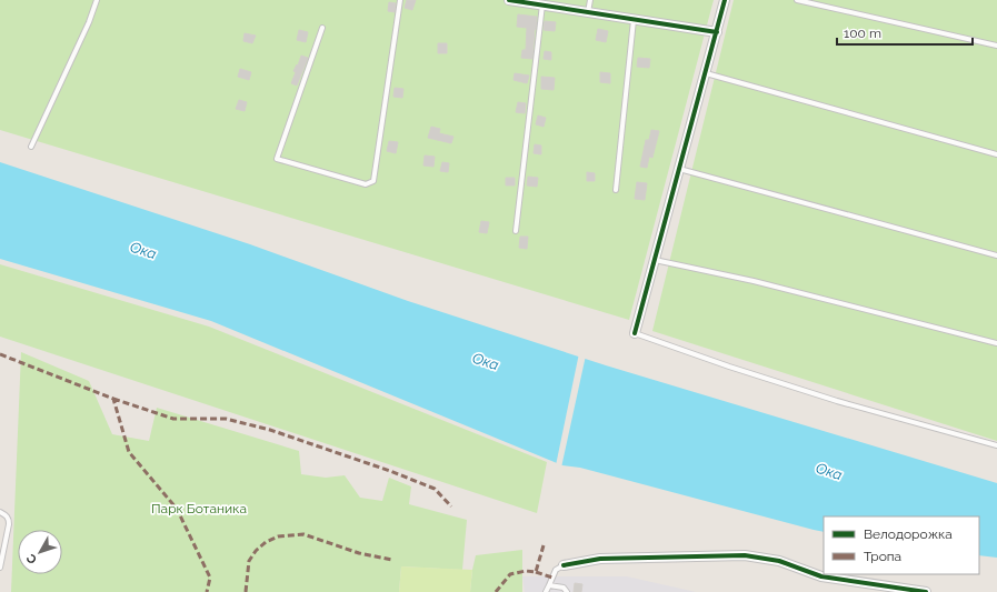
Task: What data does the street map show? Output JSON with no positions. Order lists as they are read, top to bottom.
{
  "water": ["Ока"],
  "parks": ["Парк Ботаника"],
  "legend": ["Велодорожка", "Тропа"],
  "scale_bar": "100 m",
  "north": "bottom left"
}
